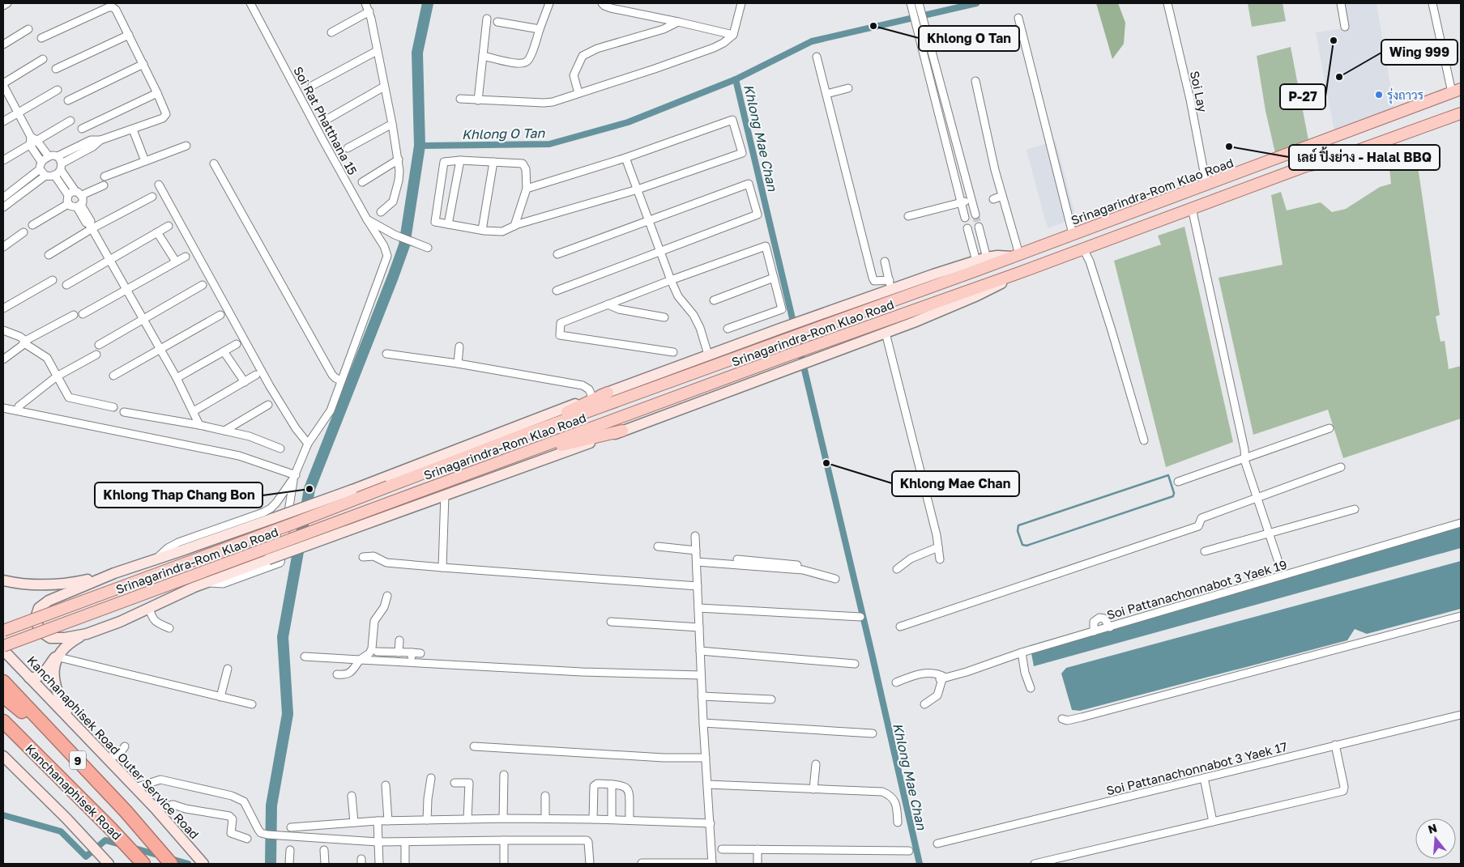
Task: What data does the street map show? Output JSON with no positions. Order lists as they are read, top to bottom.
{
  "streets": {
    "highway": ["9", "Kanchanaphisek Road"],
    "main road": ["Srinagarindra-Rom Klao Road", "Kanchanaphisek Road Outer Service Road"],
    "street": [
      "Soi Lay",
      "Soi Rat Phatthana 15",
      "Soi Pattanachonnabot 3 Yaek 19",
      "Soi Pattanachonnabot 3 Yaek 17"
    ]
  },
  "crossings": [
    ["Soi Lay", "Srinagarindra-Rom Klao Road"]
  ],
  "water": ["Khlong O Tan", "Khlong Mae Chan"],
  "places": [
    "Khlong O Tan",
    "P-27",
    "Wing 999",
    "รุ่งถาวร",
    "เลย์ ปิ้งย่าง - Halal BBQ",
    "Khlong Mae Chan",
    "Khlong Thap Chang Bon"
  ],
  "north": "top"
}
